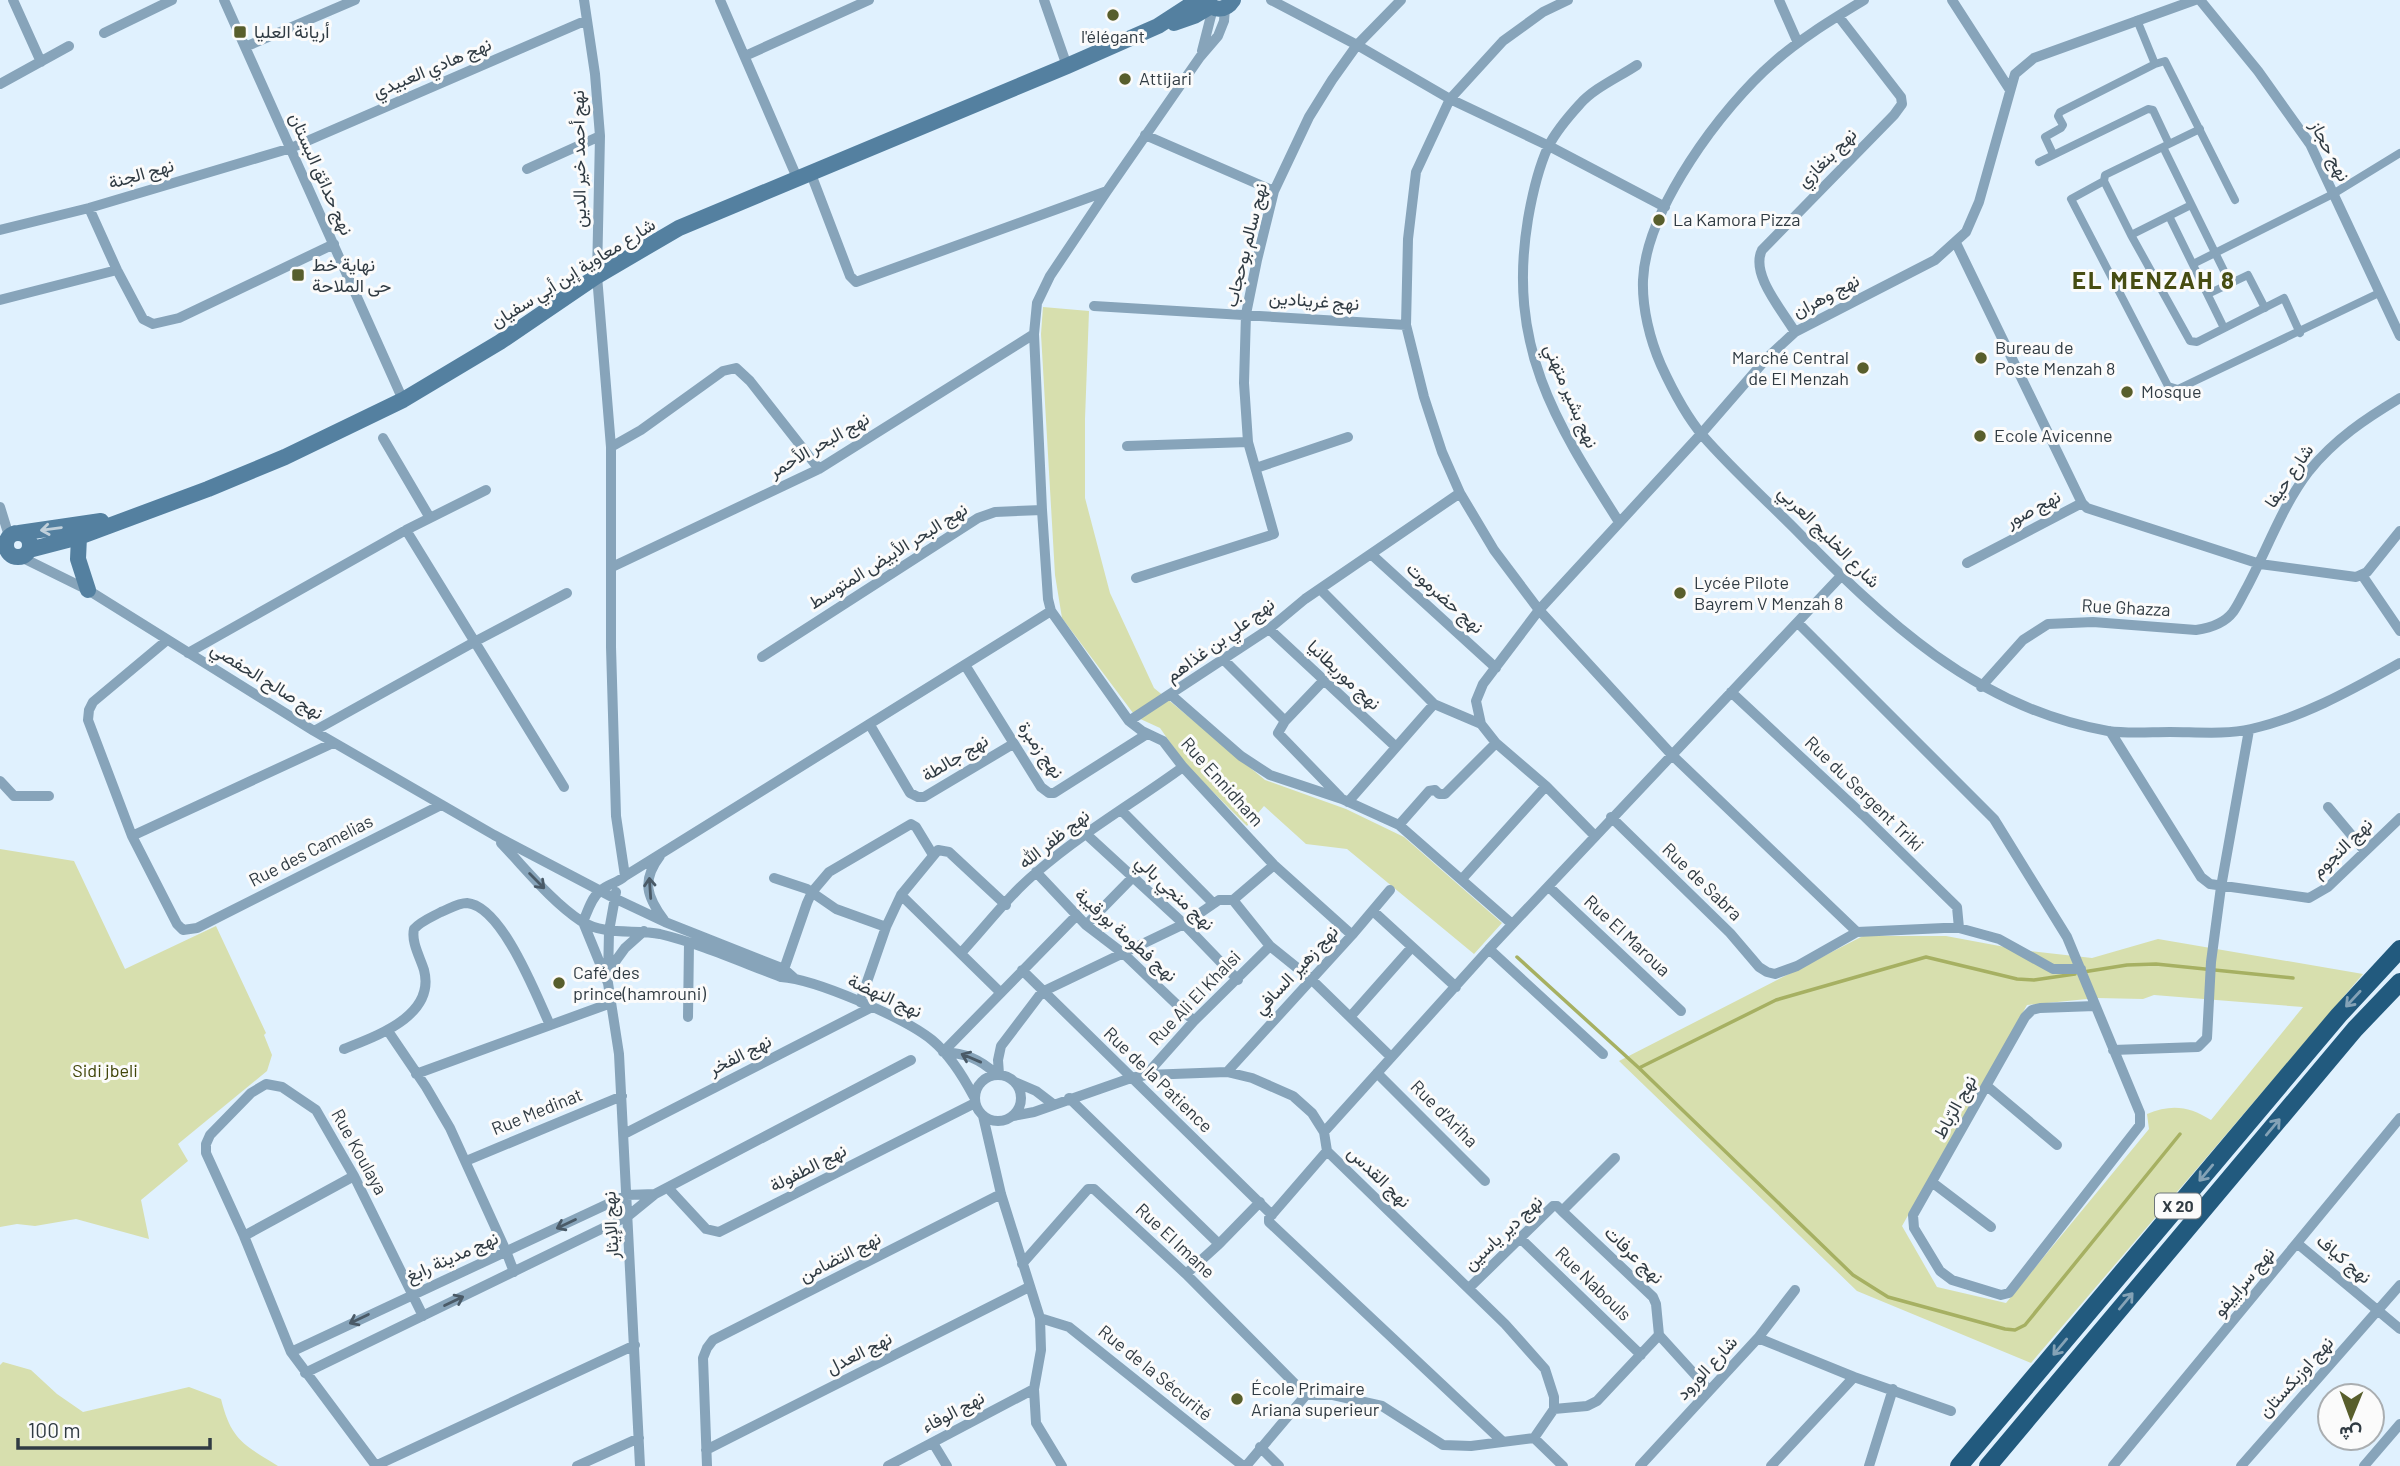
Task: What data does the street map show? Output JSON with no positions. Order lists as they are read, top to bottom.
{
  "streets": {
    "highway": ["X 20"],
    "main road": ["شارع معاوية إبن أبي سفيان"],
    "street": [
      "نهج هادي العبيدي",
      "نهج حجاز",
      "نهج بنغازي",
      "نهج أحمد خير الدين",
      "نهج الجنة",
      "نهج حدائق البستان",
      "نهج سالم بوحجاب",
      "نهج وهران",
      "نهج غرينادين",
      "نهج بشير متهني",
      "نهج البحر الأحمر",
      "شارع حيفا",
      "نهج صور",
      "شارع الخليج العربي",
      "نهج البحر الأبيض المتوسط",
      "نهج حضرموت",
      "Rue Ghazza",
      "نهج علي بن غذاهم",
      "نهج موريطانيا",
      "نهج صالح الحفصي",
      "نهج زمبرة",
      "نهج جالطة",
      "Rue Ennidham",
      "Rue du Sergent Triki",
      "نهج ظفر الله",
      "نهج النجوم",
      "Rue des Camelias",
      "Rue de Sabra",
      "نهج منجي بالي",
      "نهج فطومة بورقيبة",
      "Rue El Maroua",
      "نهج زهير السافي",
      "نهج النهضة",
      "Rue Ali El Khalsi",
      "نهج الفخر",
      "Rue de la Patience",
      "نهج الرّباط",
      "Rue Medinat",
      "Rue d'Ariha",
      "Rue Koulaya",
      "نهج الطفولة",
      "نهج القدس",
      "نهج الإيثار",
      "نهج دير ياسين",
      "Rue El Imane",
      "نهج عرفات",
      "نهج مدينة رابغ",
      "نهج التضامن",
      "نهج كياف",
      "نهج سراييفو",
      "Rue Nabouls",
      "نهج العدل",
      "شارع الورود",
      "Rue de la Sécurité",
      "نهج اوزبكستان",
      "نهج الوفاء"
    ]
  },
  "crossings": [
    ["نهج هادي العبيدي", "نهج أحمد خير الدين"],
    ["نهج هادي العبيدي", "نهج الجنة"],
    ["نهج هادي العبيدي", "نهج حدائق البستان"],
    ["نهج بنغازي", "نهج وهران"],
    ["نهج بنغازي", "شارع الخليج العربي"],
    ["نهج أحمد خير الدين", "شارع معاوية إبن أبي سفيان"],
    ["نهج أحمد خير الدين", "نهج البحر الأحمر"],
    ["نهج الجنة", "نهج حدائق البستان"],
    ["نهج حدائق البستان", "شارع معاوية إبن أبي سفيان"],
    ["نهج سالم بوحجاب", "نهج غرينادين"],
    ["شارع معاوية إبن أبي سفيان", "نهج صالح الحفصي"],
    ["نهج وهران", "نهج بشير متهني"],
    ["نهج وهران", "نهج صور"],
    ["نهج وهران", "شارع الخليج العربي"],
    ["نهج وهران", "نهج حضرموت"],
    ["شارع حيفا", "Rue Ghazza"],
    ["شارع الخليج العربي", "Rue Ghazza"],
    ["نهج حضرموت", "نهج علي بن غذاهم"],
    ["نهج علي بن غذاهم", "نهج موريطانيا"],
    ["نهج صالح الحفصي", "Rue des Camelias"],
    ["نهج صالح الحفصي", "نهج النهضة"],
    ["نهج زمبرة", "نهج جالطة"],
    ["نهج زمبرة", "Rue Ennidham"],
    ["Rue Ennidham", "نهج ظفر الله"],
    ["Rue Ennidham", "نهج زهير السافي"],
    ["نهج ظفر الله", "نهج منجي بالي"],
    ["نهج ظفر الله", "نهج فطومة بورقيبة"],
    ["نهج منجي بالي", "Rue Ali El Khalsi"],
    ["نهج فطومة بورقيبة", "Rue Ali El Khalsi"],
    ["نهج زهير السافي", "نهج القدس"],
    ["نهج النهضة", "نهج الفخر"],
    ["نهج النهضة", "نهج الطفولة"],
    ["نهج النهضة", "نهج القدس"],
    ["Rue Ali El Khalsi", "نهج القدس"],
    ["نهج الفخر", "نهج الإيثار"],
    ["Rue de la Patience", "نهج القدس"],
    ["Rue Medinat", "نهج الإيثار"],
    ["Rue Koulaya", "نهج مدينة رابغ"],
    ["نهج الطفولة", "نهج القدس"],
    ["نهج القدس", "نهج دير ياسين"],
    ["نهج الإيثار", "نهج مدينة رابغ"],
    ["نهج دير ياسين", "نهج عرفات"],
    ["نهج دير ياسين", "Rue Nabouls"],
    ["نهج التضامن", "نهج العدل"],
    ["نهج كياف", "نهج سراييفو"],
    ["نهج كياف", "نهج اوزبكستان"]
  ],
  "districts": ["EL MENZAH 8"],
  "parks": ["Sidi jbeli"],
  "places": {
    "other": [
      "l'élégant",
      "Attijari",
      "La Kamora Pizza",
      "Bureau de Poste Menzah 8",
      "Marché Central de El Menzah",
      "Mosque",
      "Ecole Avicenne",
      "Lycée Pilote Bayrem V Menzah 8",
      "Café des prince(hamrouni)",
      "École Primaire Ariana superieur"
    ],
    "transit": ["أريانة العليا", "نهاية خط حى الملاحة"]
  },
  "scale_bar": "100 m",
  "north": "bottom"
}
